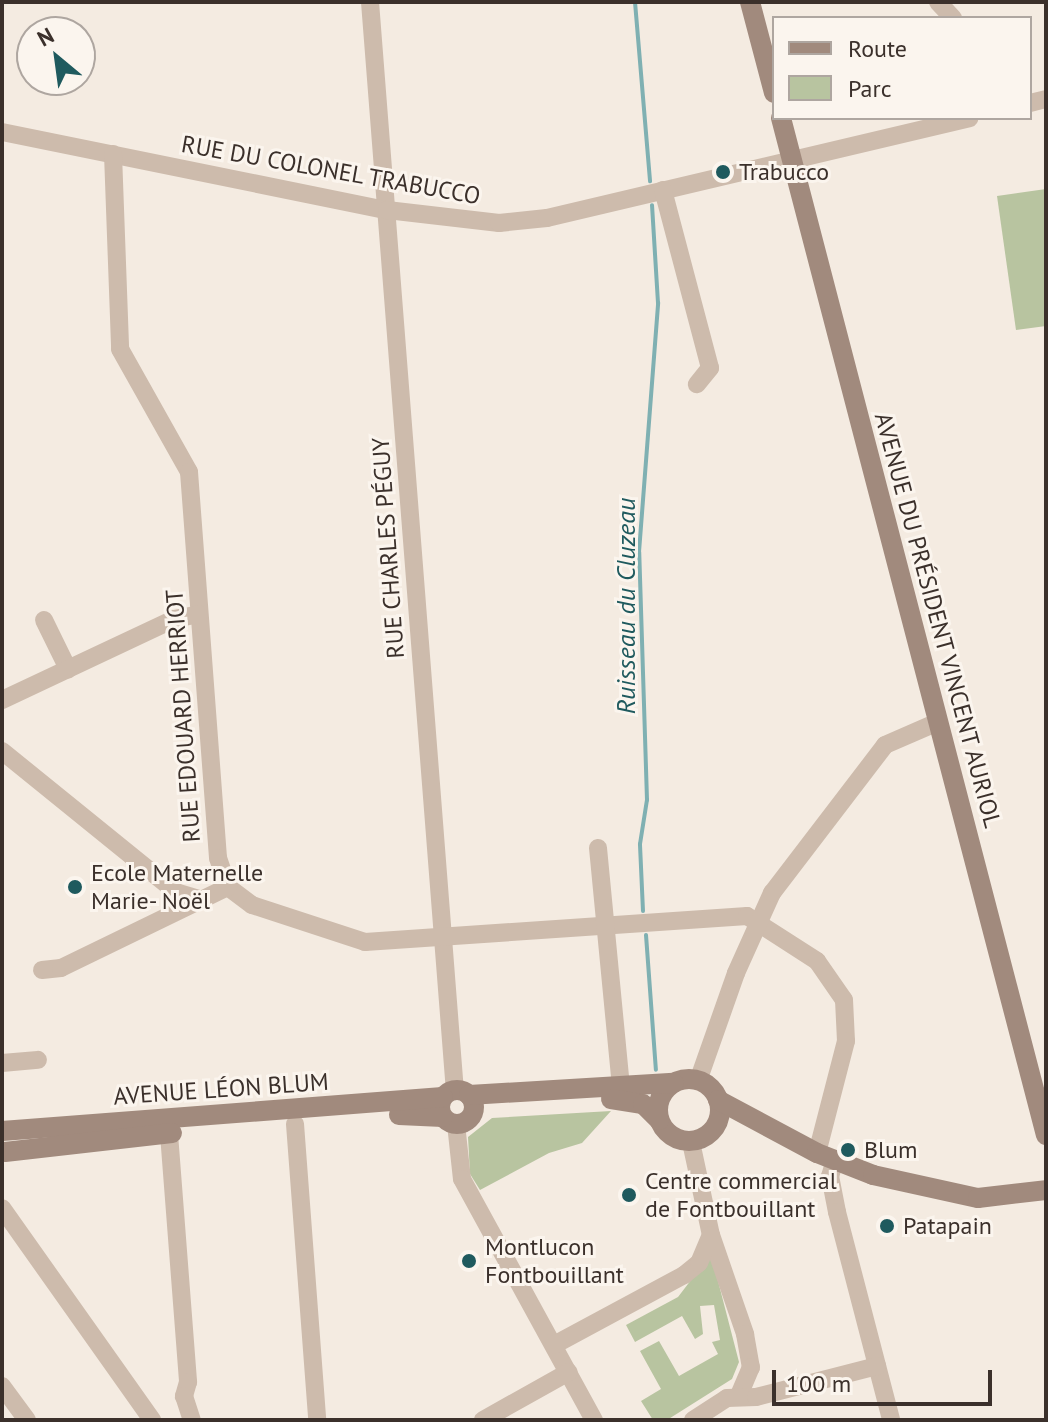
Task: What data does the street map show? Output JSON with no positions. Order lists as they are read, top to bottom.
{
  "streets": {
    "main road": ["AVENUE DU PRÉSIDENT VINCENT AURIOL", "AVENUE LÉON BLUM"],
    "street": ["RUE DU COLONEL TRABUCCO", "RUE CHARLES PÉGUY", "RUE EDOUARD HERRIOT"]
  },
  "crossings": [
    ["RUE DU COLONEL TRABUCCO", "RUE CHARLES PÉGUY"],
    ["RUE DU COLONEL TRABUCCO", "AVENUE DU PRÉSIDENT VINCENT AURIOL"],
    ["RUE DU COLONEL TRABUCCO", "RUE EDOUARD HERRIOT"],
    ["RUE CHARLES PÉGUY", "AVENUE LÉON BLUM"]
  ],
  "water": ["Ruisseau du Cluzeau"],
  "places": [
    "Trabucco",
    "Ecole Maternelle Marie- Noël",
    "Blum",
    "Centre commercial de Fontbouillant",
    "Patapain",
    "Montlucon Fontbouillant"
  ],
  "legend": ["Route", "Parc"],
  "scale_bar": "100 m",
  "north": "top left"
}
